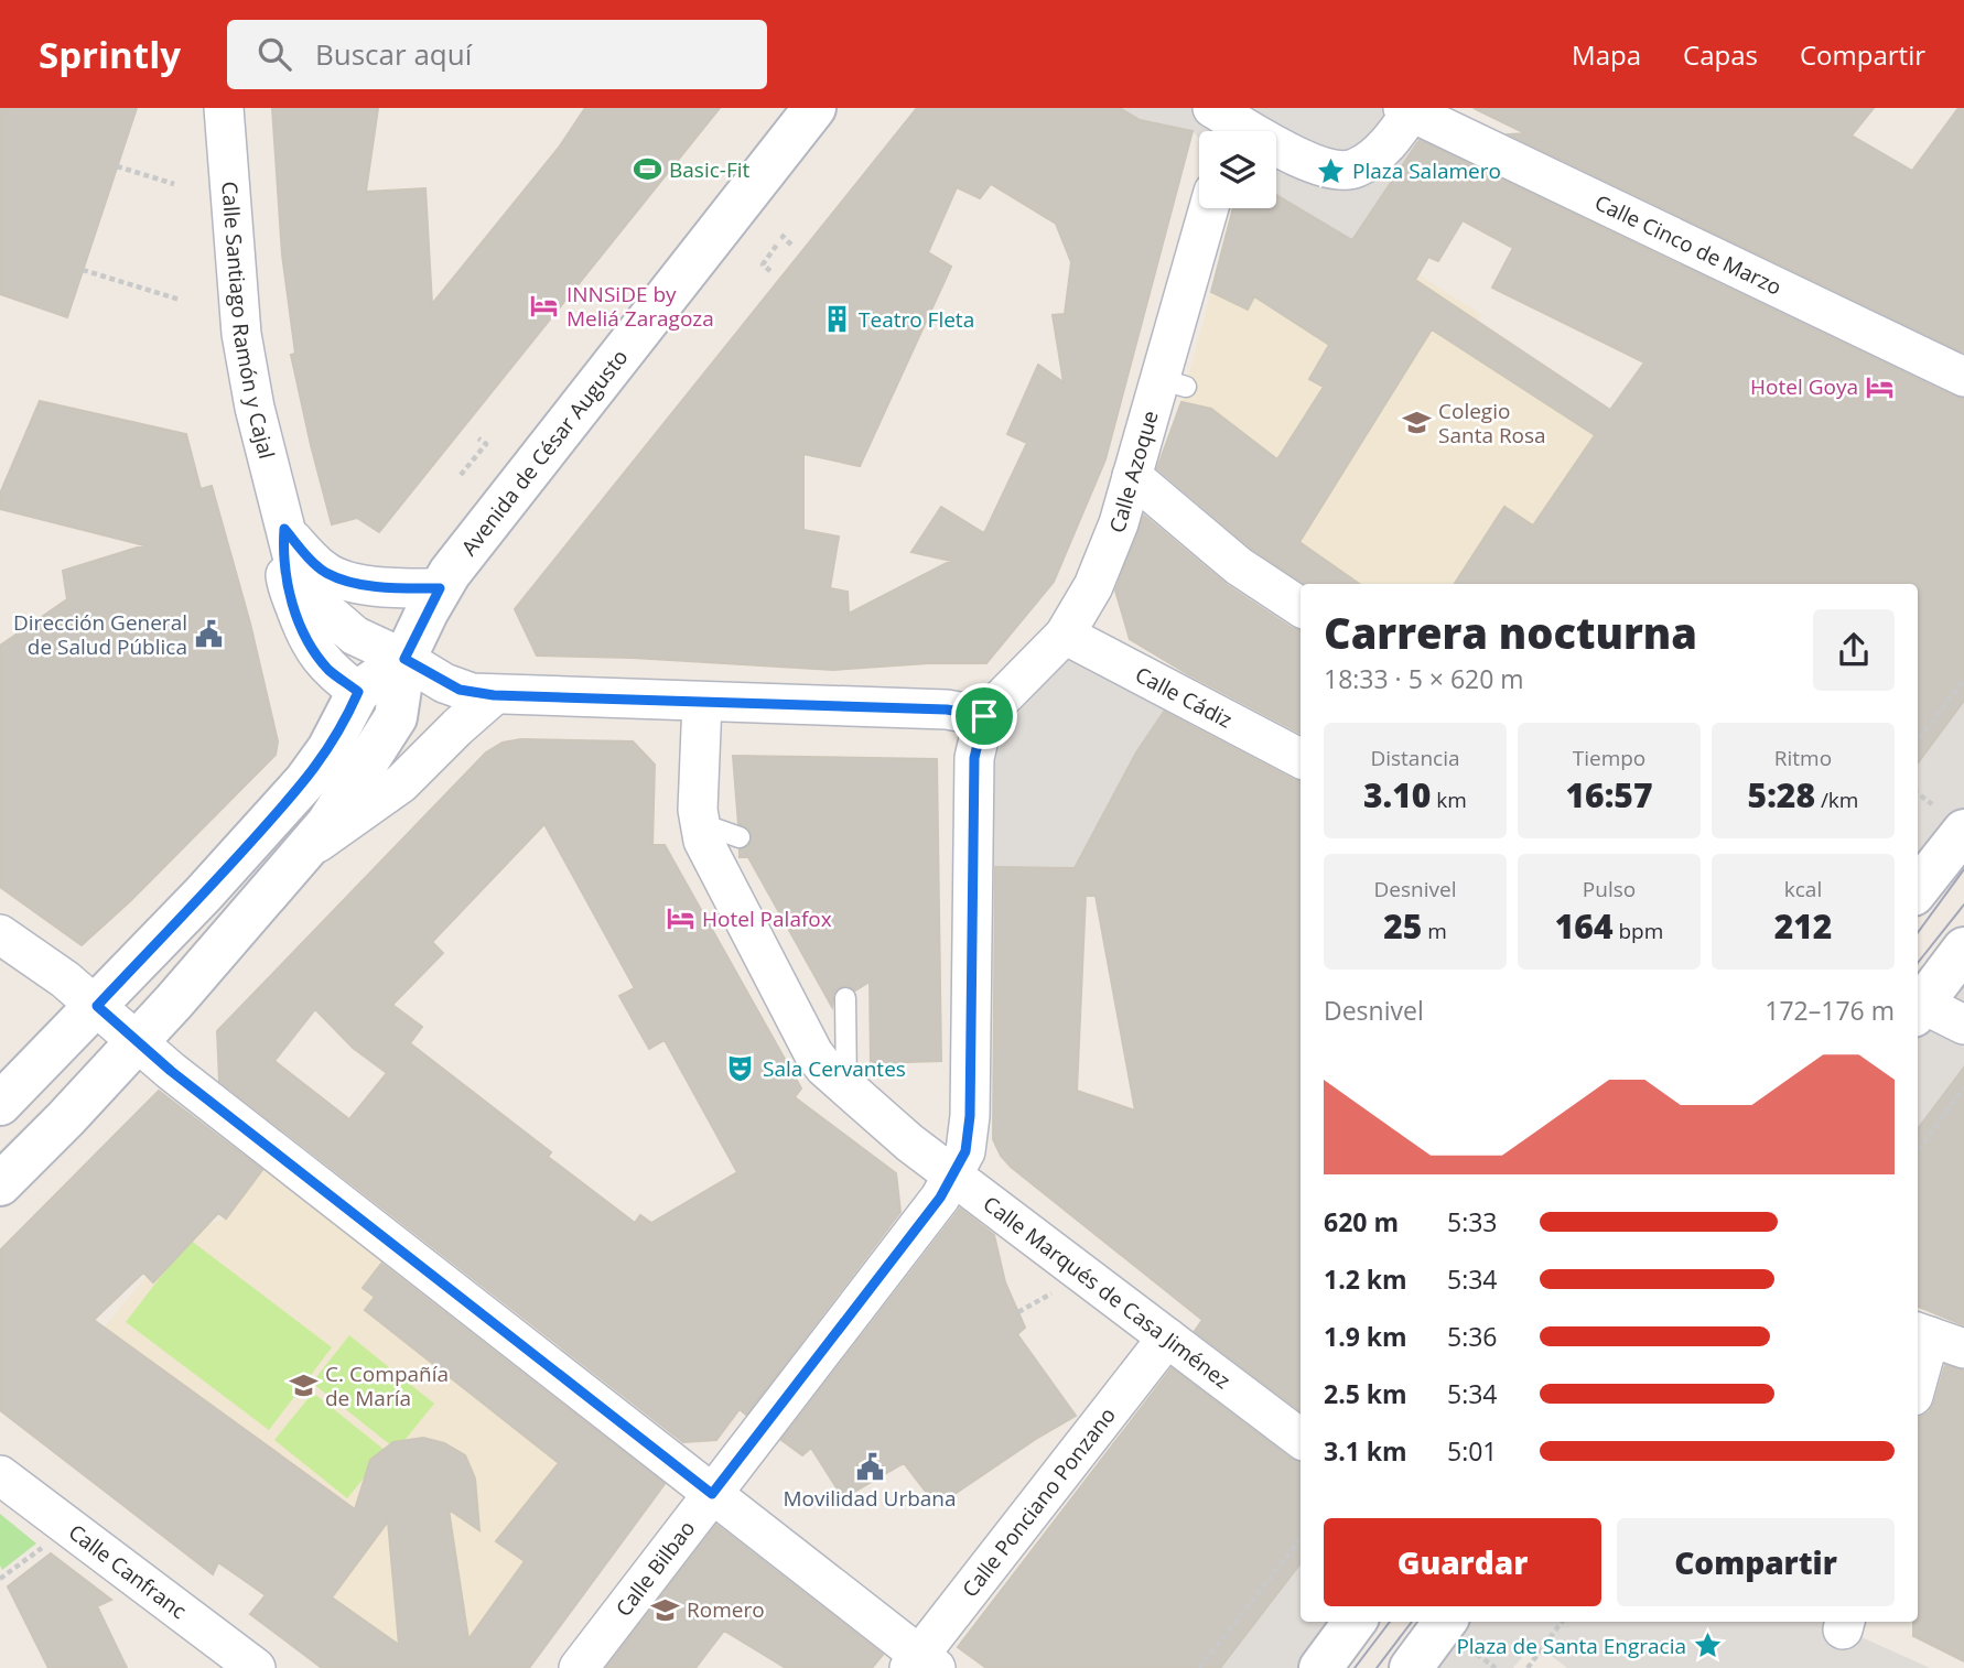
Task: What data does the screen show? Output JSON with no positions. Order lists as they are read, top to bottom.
{
  "streets": {
    "street": [
      "Calle Cinco de Marzo",
      "Calle Santiago Ramón y Cajal",
      "Avenida de César Augusto",
      "Calle Azoque",
      "Calle Cádiz",
      "Calle Marqués de Casa Jiménez",
      "Calle Ponciano Ponzano",
      "Calle Bilbao",
      "Calle Canfranc"
    ]
  },
  "crossings": [
    ["Calle Santiago Ramón y Cajal", "Avenida de César Augusto"],
    ["Calle Santiago Ramón y Cajal", "Calle Azoque"],
    ["Calle Santiago Ramón y Cajal", "Calle Marqués de Casa Jiménez"],
    ["Calle Santiago Ramón y Cajal", "Calle Bilbao"],
    ["Calle Azoque", "Calle Cádiz"],
    ["Calle Azoque", "Calle Bilbao"],
    ["Calle Marqués de Casa Jiménez", "Calle Ponciano Ponzano"],
    ["Calle Marqués de Casa Jiménez", "Calle Bilbao"]
  ],
  "places": {
    "sports": ["Basic-Fit"],
    "place": ["Plaza Salamero", "Plaza de Santa Engracia"],
    "hotel": ["INNSiDE by Meliá Zaragoza", "Hotel Goya", "Hotel Palafox"],
    "building": ["Teatro Fleta"],
    "school or university": ["Colegio Santa Rosa", "C. Compañía de María", "Romero"],
    "public building": ["Dirección General de Salud Pública", "Movilidad Urbana"],
    "theatre": ["Sala Cervantes"]
  },
  "page": {
    "header": "Sprintly",
    "search": "Buscar aquí",
    "nav": ["Mapa", "Capas", "Compartir"],
    "heading": ["Carrera nocturna", "18:33 · 5 × 620 m"],
    "stats": [
      ["Distancia", "3.10 km"],
      ["Tiempo", "16:57"],
      ["Ritmo", "5:28 /km"],
      ["Desnivel", "25 m"],
      ["Pulso", "164 bpm"],
      ["kcal", "212"]
    ],
    "chart": ["Desnivel", "172–176 m"],
    "list": [
      {
        "name": "620 m",
        "note": "5:33"
      },
      {
        "name": "1.2 km",
        "note": "5:34"
      },
      {
        "name": "1.9 km",
        "note": "5:36"
      },
      {
        "name": "2.5 km",
        "note": "5:34"
      },
      {
        "name": "3.1 km",
        "note": "5:01"
      }
    ],
    "buttons": ["Guardar", "Compartir"]
  }
}
